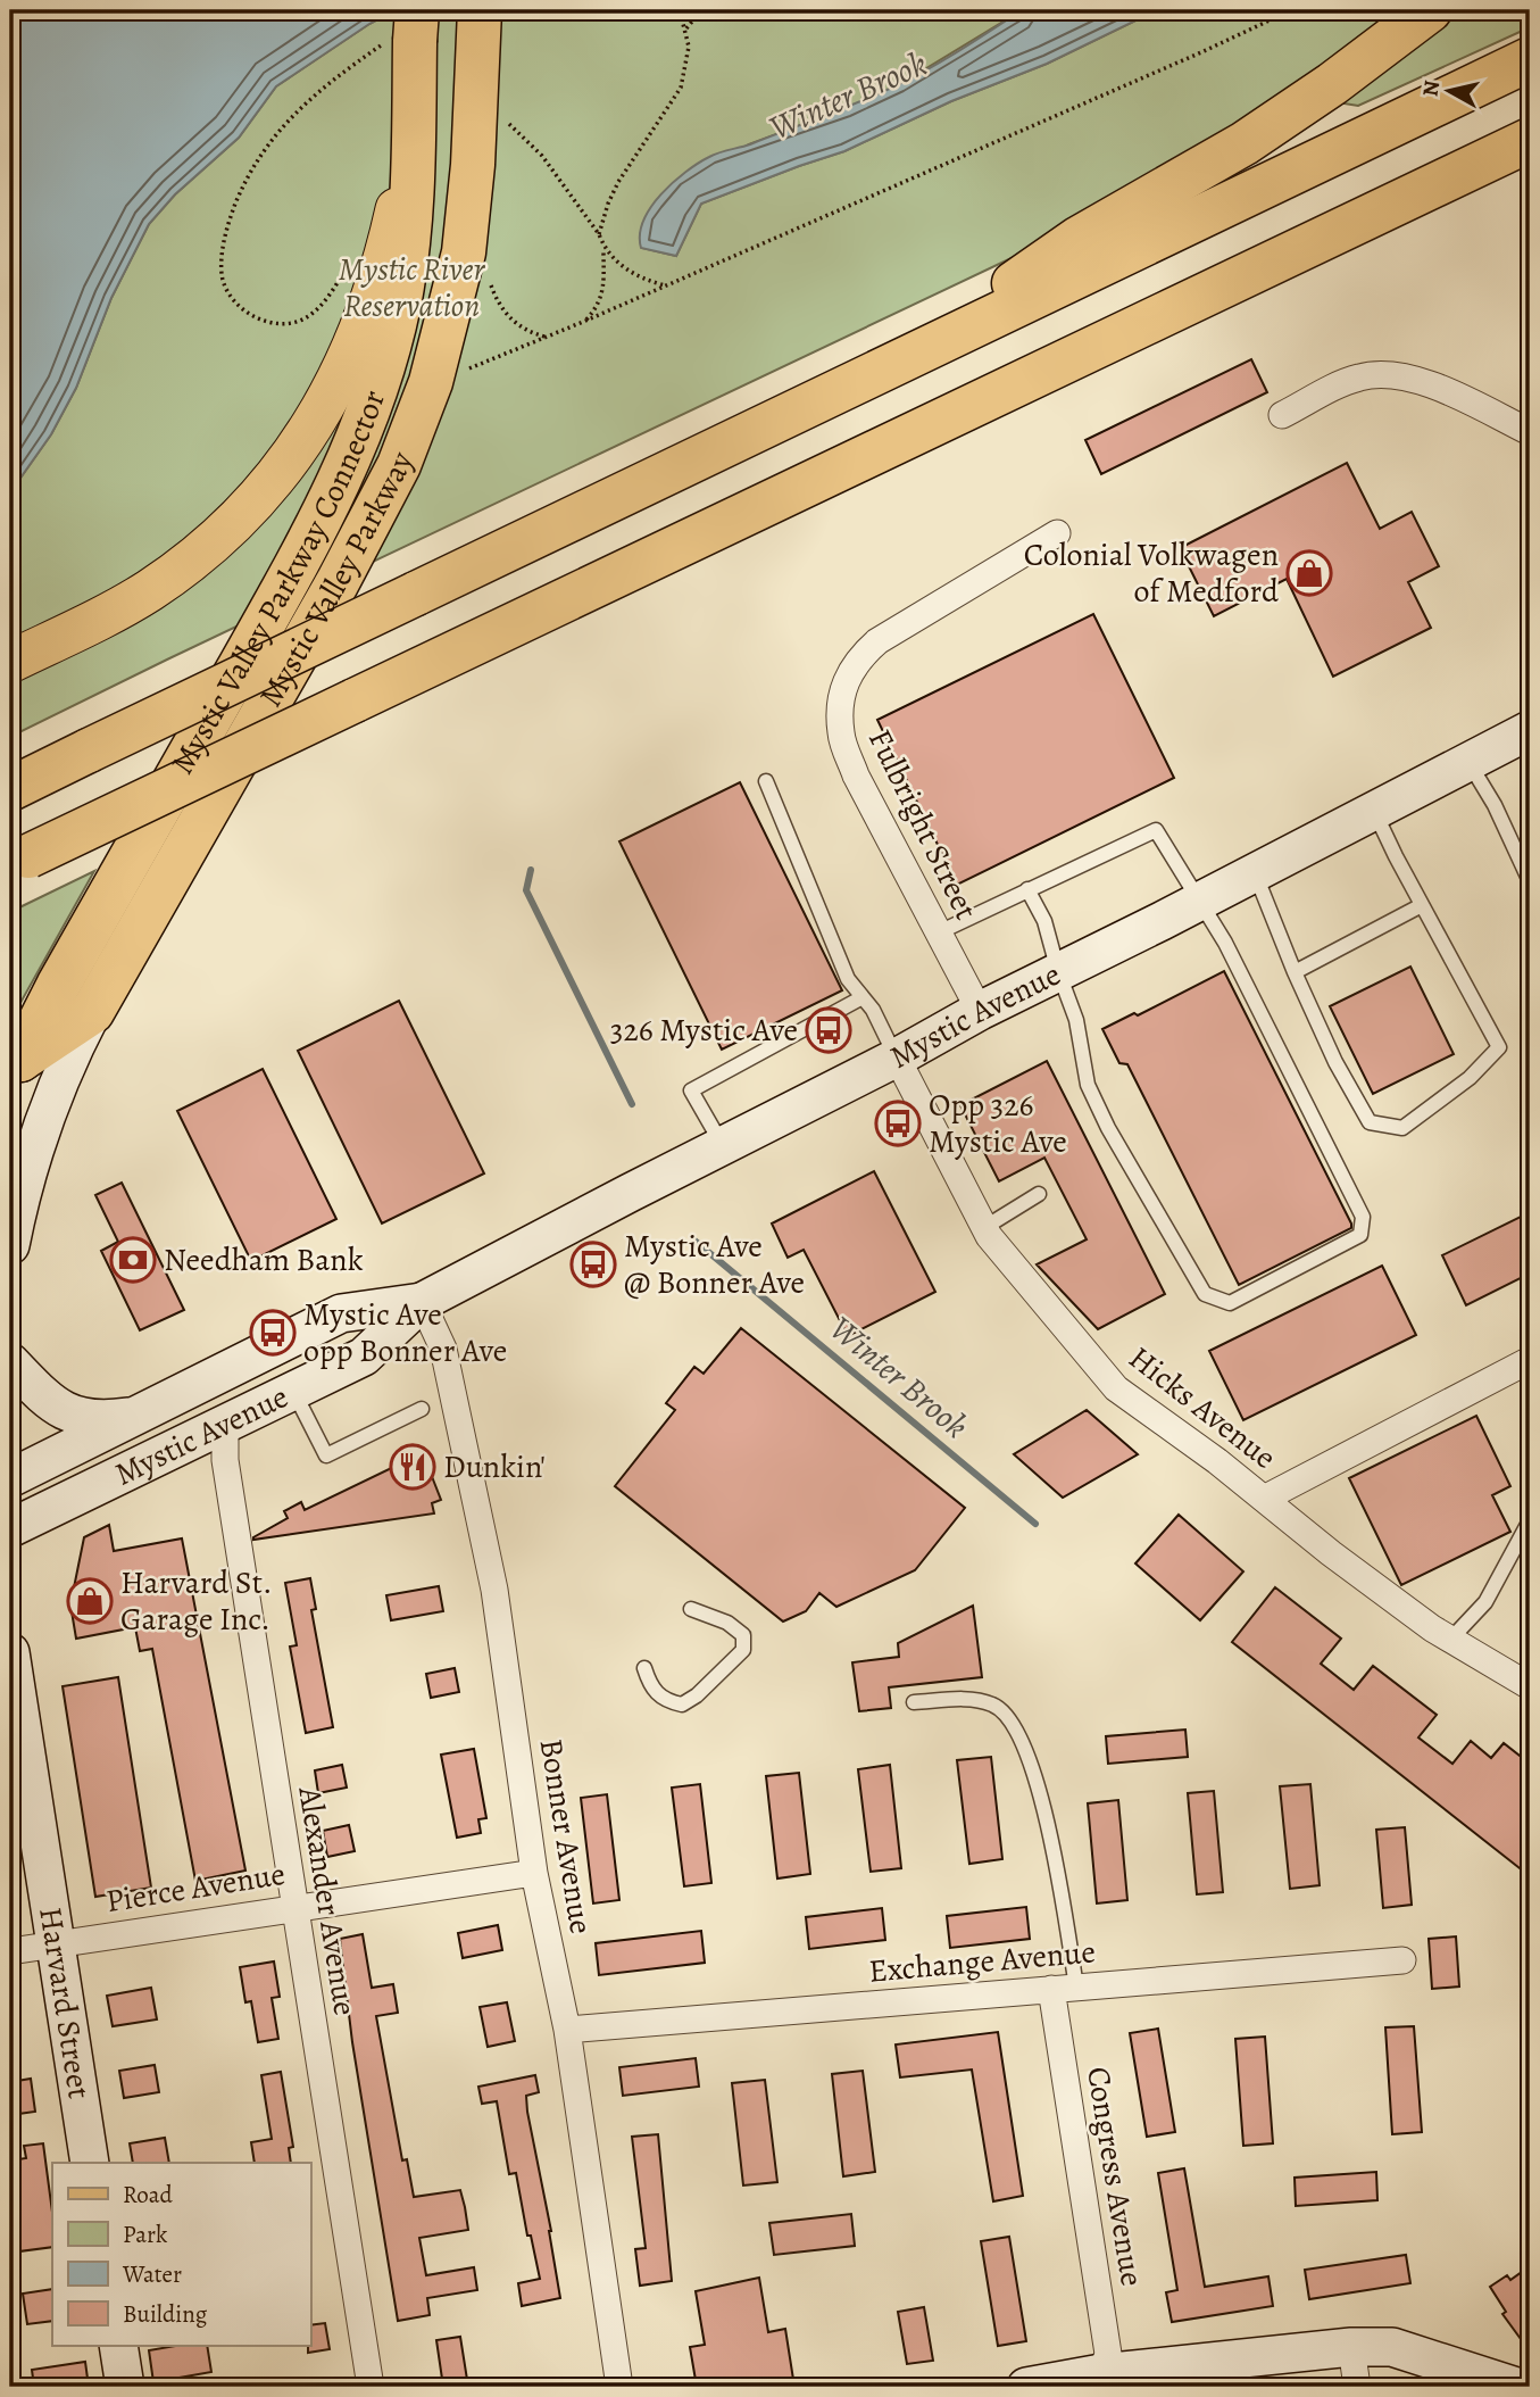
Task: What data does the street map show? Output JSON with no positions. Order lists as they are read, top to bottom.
{
  "streets": {
    "highway": ["Mystic Valley Parkway", "Mystic Valley Parkway Connector"],
    "main road": ["Mystic Avenue", "Harvard Street"],
    "street": [
      "Fulbright Street",
      "Hicks Avenue",
      "Bonner Avenue",
      "Pierce Avenue",
      "Alexander Avenue",
      "Exchange Avenue",
      "Congress Avenue"
    ]
  },
  "crossings": [
    ["Mystic Valley Parkway", "Mystic Valley Parkway Connector"],
    ["Fulbright Street", "Mystic Avenue"],
    ["Mystic Avenue", "Hicks Avenue"],
    ["Mystic Avenue", "Bonner Avenue"],
    ["Mystic Avenue", "Alexander Avenue"],
    ["Bonner Avenue", "Pierce Avenue"],
    ["Bonner Avenue", "Exchange Avenue"],
    ["Pierce Avenue", "Alexander Avenue"],
    ["Pierce Avenue", "Harvard Street"],
    ["Exchange Avenue", "Congress Avenue"]
  ],
  "water": ["Winter Brook"],
  "parks": ["Mystic River Reservation"],
  "places": {
    "shop": ["Colonial Volkwagen of Medford", "Harvard St. Garage Inc."],
    "bus stop": [
      "326 Mystic Ave",
      "Opp 326 Mystic Ave",
      "Mystic Ave @ Bonner Ave",
      "Mystic Ave opp Bonner Ave"
    ],
    "bank": ["Needham Bank"],
    "restaurant": ["Dunkin'"]
  },
  "legend": [
    "Road",
    "Park",
    "Water",
    "Building"
  ],
  "north": "left"
}
